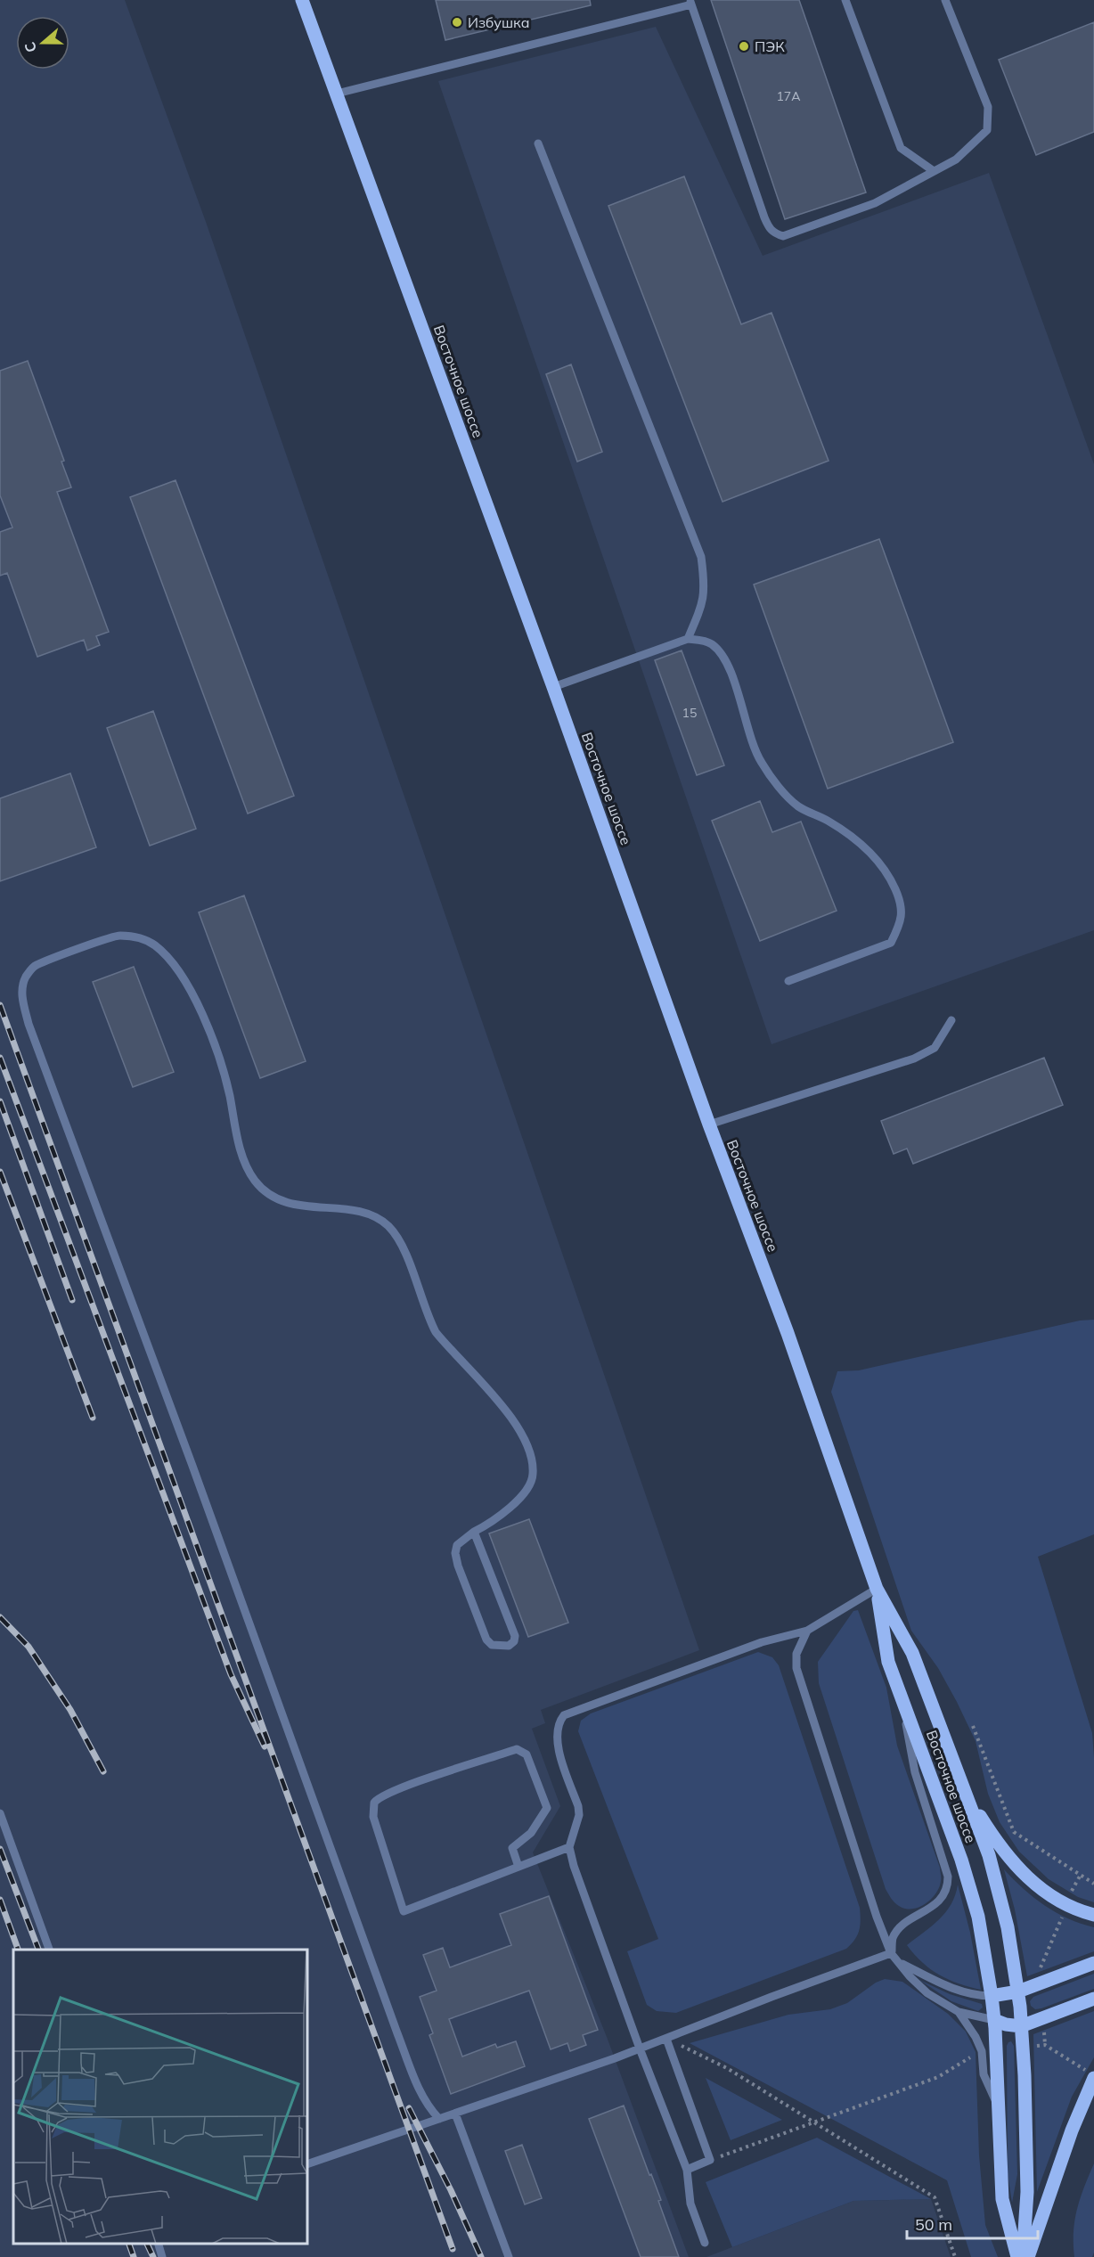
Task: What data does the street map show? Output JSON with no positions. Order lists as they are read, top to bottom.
{
  "streets": {
    "main road": ["Восточное шоссе"]
  },
  "places": ["Избушка", "ПЭК"],
  "house_numbers": ["17А", "15"],
  "scale_bar": "50 m",
  "north": "left"
}
